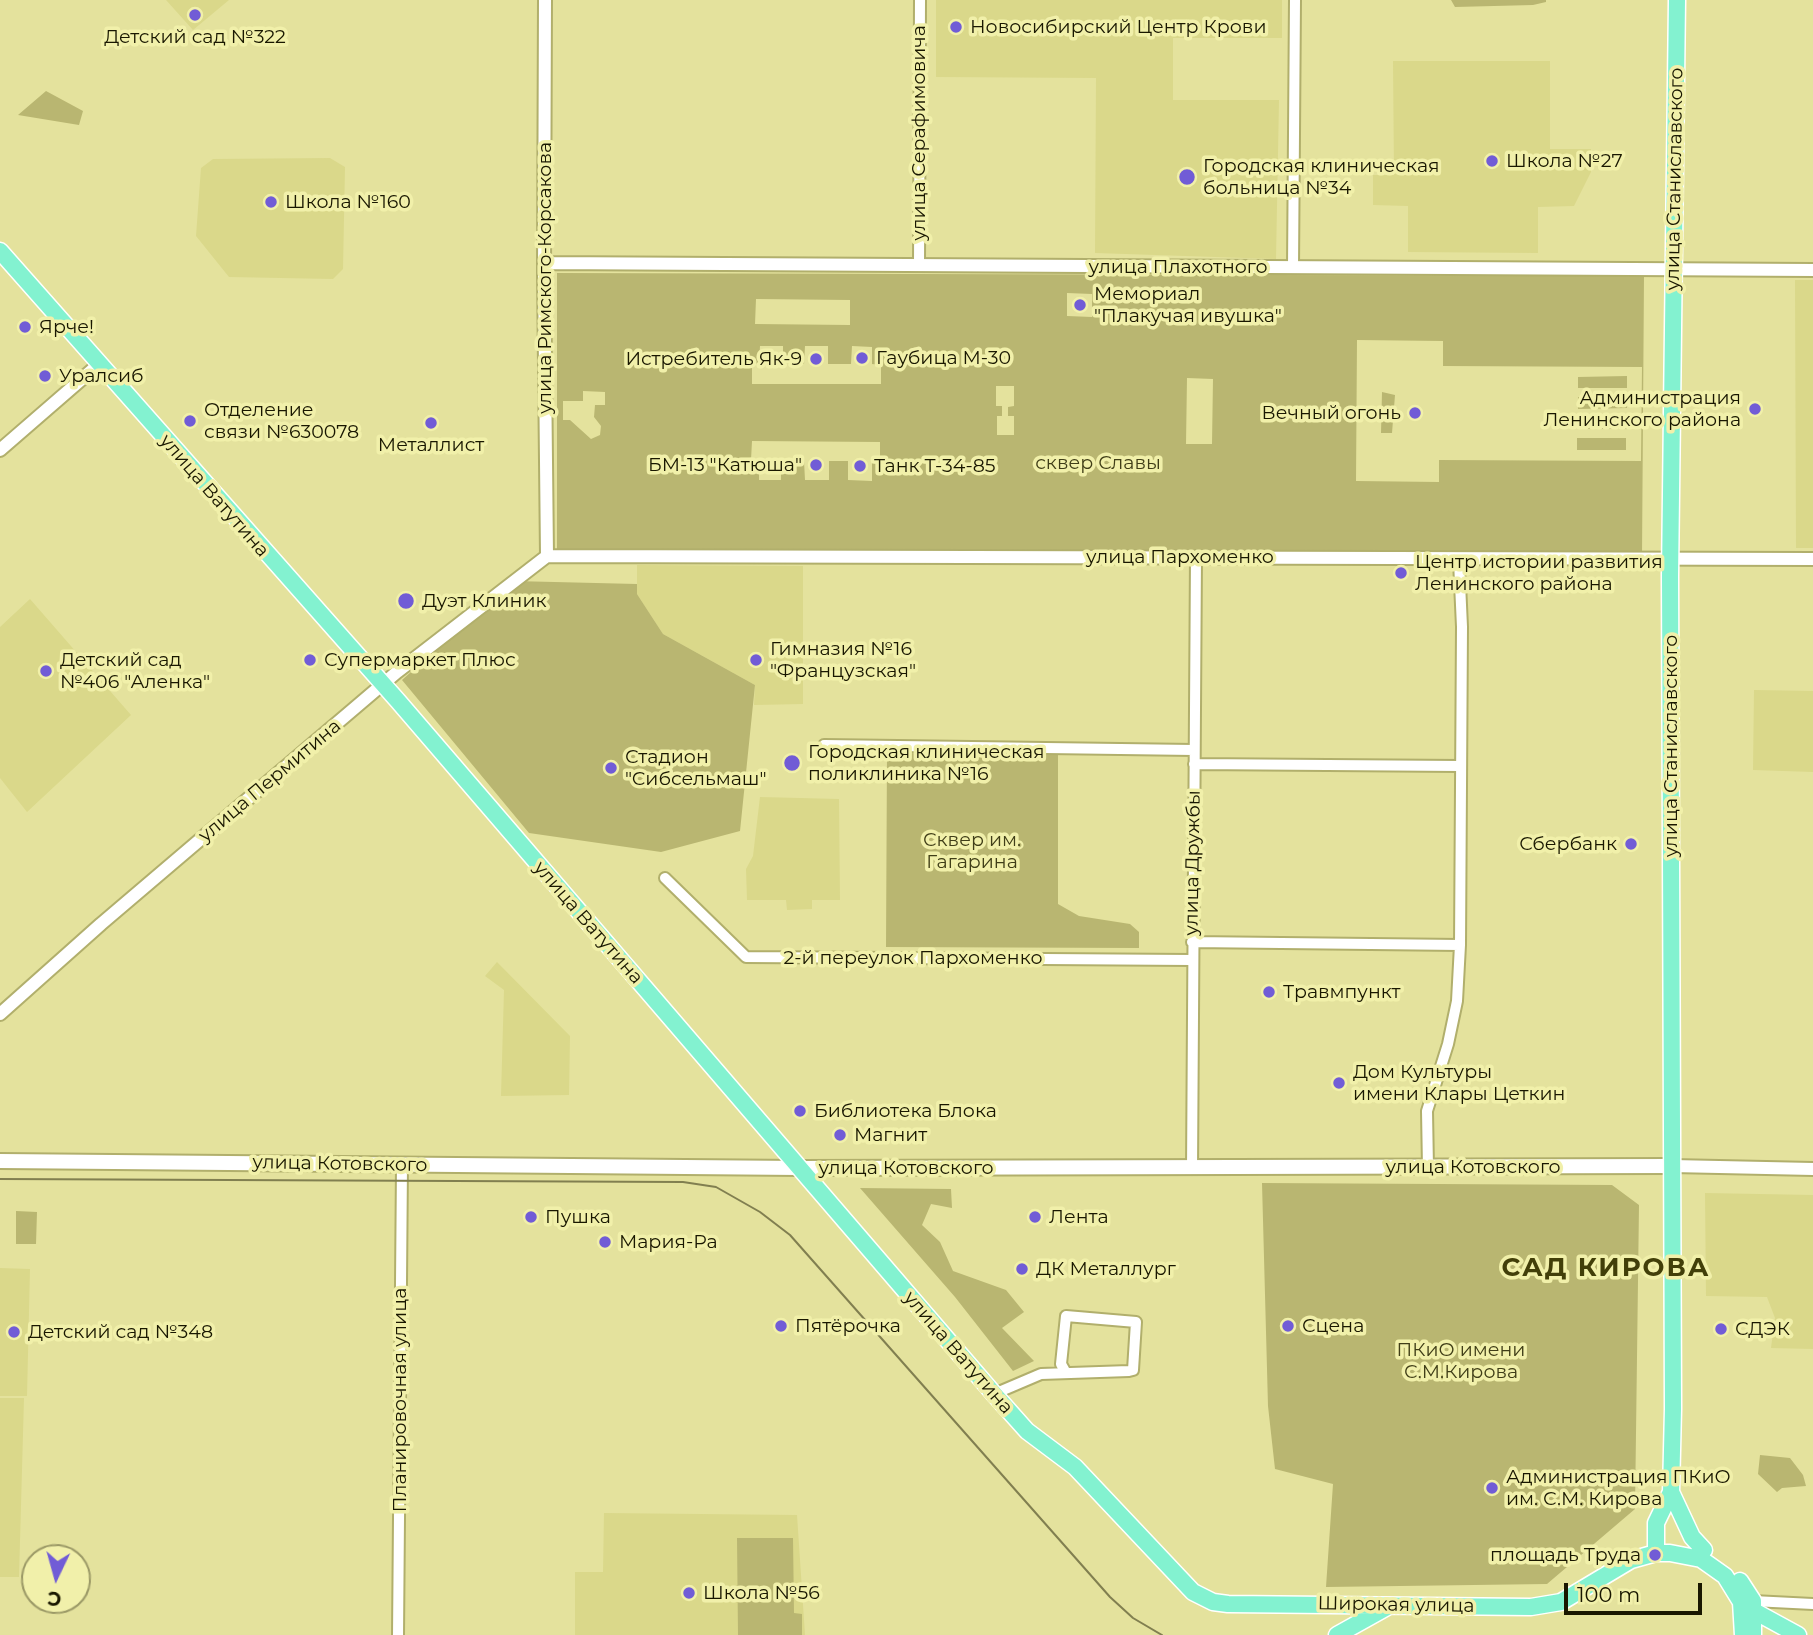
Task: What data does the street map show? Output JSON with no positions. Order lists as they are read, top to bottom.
{
  "streets": {
    "main road": [
      "улица Станиславского",
      "улица Ватутина",
      "улица Котовского",
      "Широкая улица"
    ],
    "street": [
      "улица Серафимовича",
      "улица Плахотного",
      "улица Римского-Корсакова",
      "улица Пархоменко",
      "улица Пермитина",
      "улица Дружбы",
      "2-й переулок Пархоменко",
      "Планировочная улица"
    ]
  },
  "crossings": [
    ["улица Серафимовича", "улица Плахотного"],
    ["улица Станиславского", "улица Плахотного"],
    ["улица Станиславского", "улица Пархоменко"],
    ["улица Станиславского", "улица Котовского"],
    ["улица Плахотного", "улица Римского-Корсакова"],
    ["улица Римского-Корсакова", "улица Пархоменко"],
    ["улица Римского-Корсакова", "улица Пермитина"],
    ["улица Ватутина", "улица Пермитина"],
    ["улица Ватутина", "улица Котовского"],
    ["улица Ватутина", "Широкая улица"],
    ["улица Пархоменко", "улица Пермитина"],
    ["улица Пархоменко", "улица Дружбы"],
    ["улица Дружбы", "2-й переулок Пархоменко"],
    ["улица Дружбы", "улица Котовского"],
    ["улица Котовского", "Планировочная улица"]
  ],
  "districts": ["САД КИРОВА"],
  "parks": ["сквер Славы", "Сквер им. Гагарина", "ПКиО имени С.М.Кирова"],
  "places": [
    "Детский сад №322",
    "Новосибирский Центр Крови",
    "Школа №27",
    "Городская клиническая больница №34",
    "Школа №160",
    "Мемориал \"Плакучая ивушка\"",
    "Ярче!",
    "Гаубица М-30",
    "Истребитель Як-9",
    "Уралсиб",
    "Администрация Ленинского района",
    "Вечный огонь",
    "Отделение связи №630078",
    "Металлист",
    "БМ-13 \"Катюша\"",
    "Танк Т-34-85",
    "Центр истории развития Ленинского района",
    "Дуэт Клиник",
    "Супермаркет Плюс",
    "Гимназия №16 \"Французская\"",
    "Детский сад №406 \"Аленка\"",
    "Городская клиническая поликлиника №16",
    "Стадион \"Сибсельмаш\"",
    "Сбербанк",
    "Травмпункт",
    "Дом Культуры имени Клары Цеткин",
    "Библиотека Блока",
    "Магнит",
    "Пушка",
    "Лента",
    "Мария-Ра",
    "ДК Металлург",
    "Пятёрочка",
    "Сцена",
    "СДЭК",
    "Детский сад №348",
    "Администрация ПКиО им. С.М. Кирова",
    "площадь Труда",
    "Школа №56"
  ],
  "scale_bar": "100 m",
  "north": "bottom"
}
